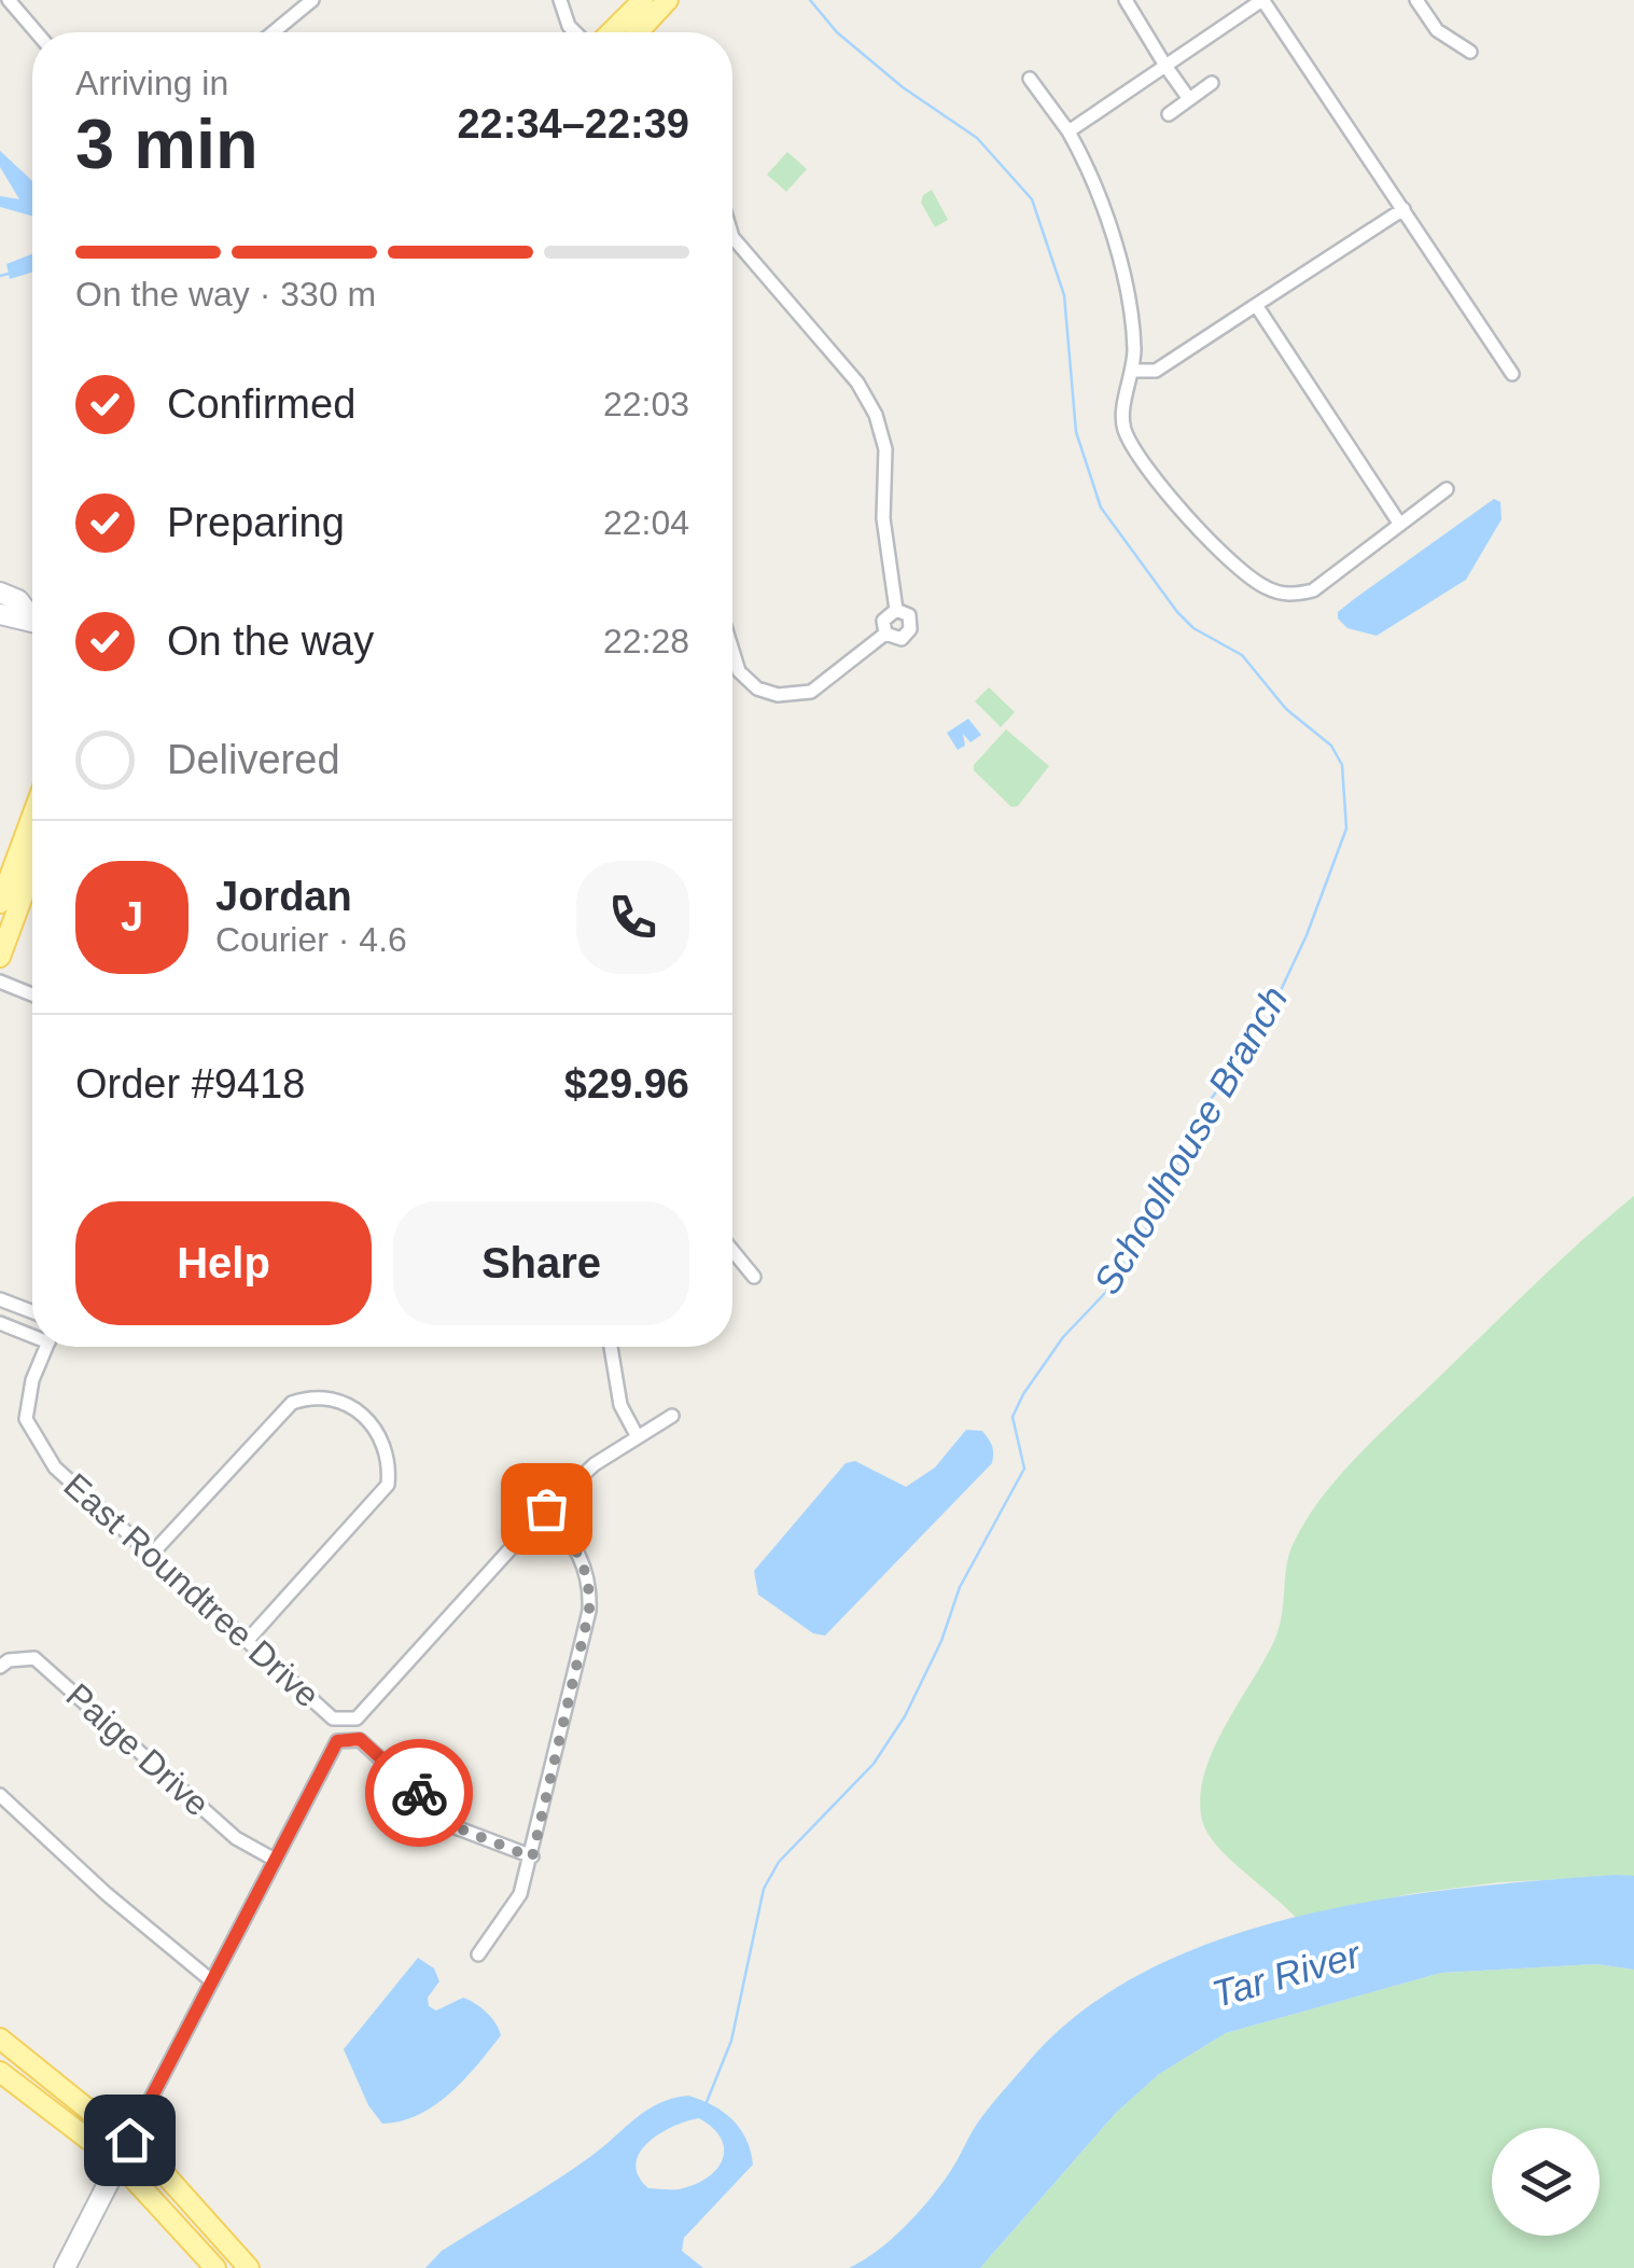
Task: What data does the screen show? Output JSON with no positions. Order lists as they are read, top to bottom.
{
  "streets": {
    "street": ["East Roundtree Drive", "Paige Drive"]
  },
  "crossings": [
    ["East Roundtree Drive", "Paige Drive"]
  ],
  "water": ["Schoolhouse Branch", "Tar River"],
  "page": {
    "heading": ["3 min", "Arriving in", "22:34–22:39"],
    "panel": [
      "Jordan",
      "Courier · 4.6",
      "Order #9418",
      "$29.96"
    ],
    "bar": "On the way · 330 m",
    "list": [
      ["Confirmed", "22:03"],
      ["Preparing", "22:04"],
      ["On the way", "22:28"],
      "Delivered"
    ],
    "round": "J",
    "buttons": ["Help", "Share"]
  }
}
